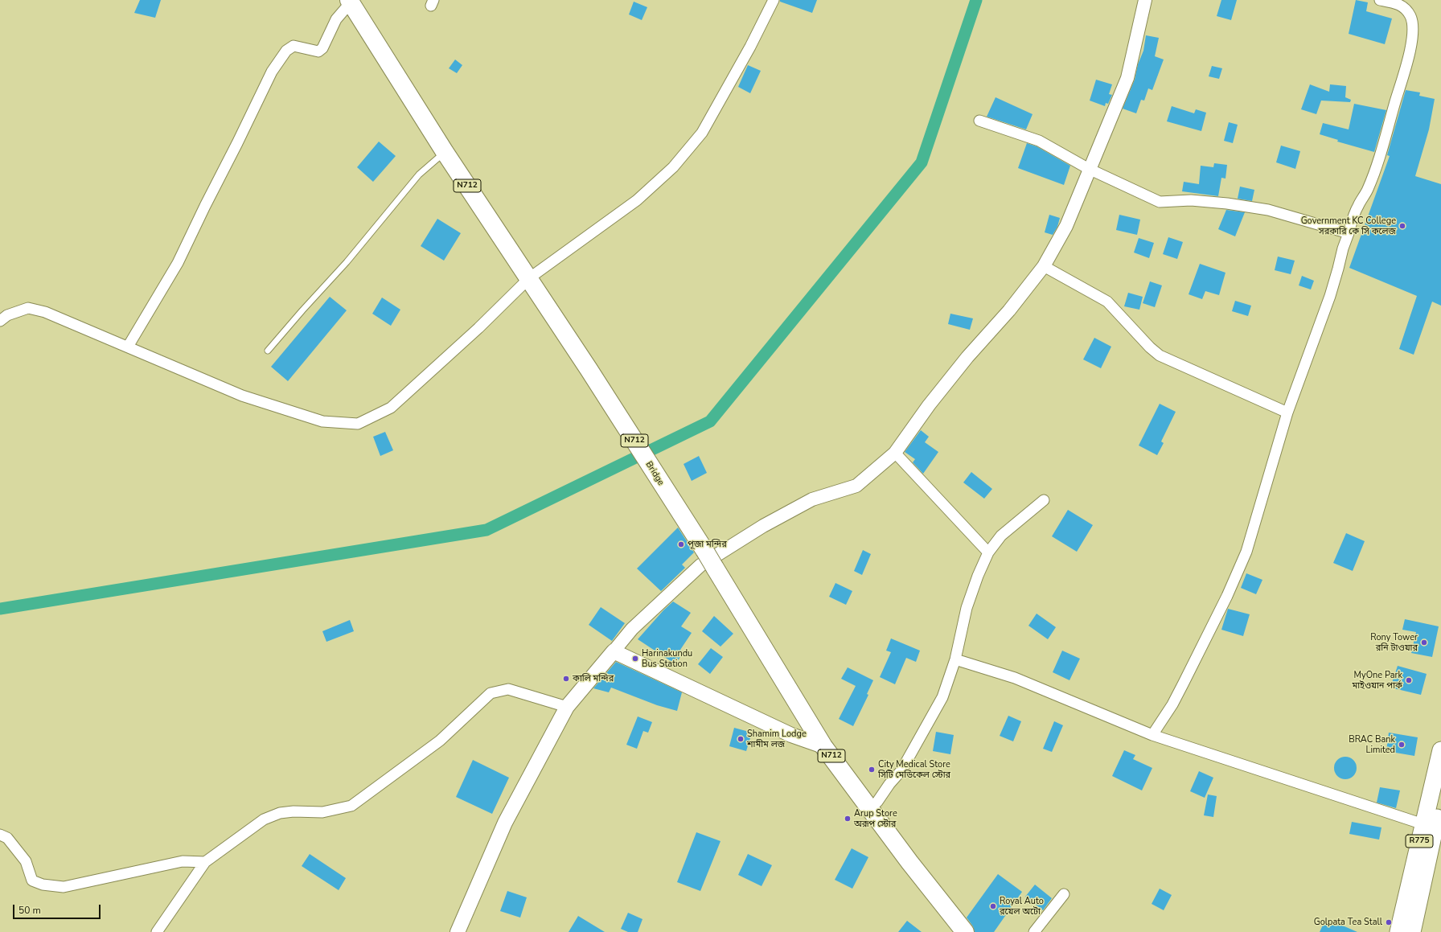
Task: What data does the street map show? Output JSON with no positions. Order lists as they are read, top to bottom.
{
  "streets": {
    "highway": ["N712", "Bridge"],
    "main road": ["R775"]
  },
  "crossings": [
    ["N712", "Bridge"]
  ],
  "places": [
    "Government KC College সরকারি কে সি কলেজ",
    "পূজা মন্দির",
    "Rony Tower রনি টাওয়ার",
    "Harinakundu Bus Station",
    "কালি মন্দির",
    "MyOne Park মাইওয়ান পার্ক",
    "Shamim Lodge শামীম লজ",
    "BRAC Bank Limited",
    "City Medical Store সিটি মেডিকেল স্টোর",
    "Arup Store অরূপ স্টোর",
    "Royal Auto রয়েল অটো",
    "Golpata Tea Stall"
  ],
  "scale_bar": "50 m"
}
